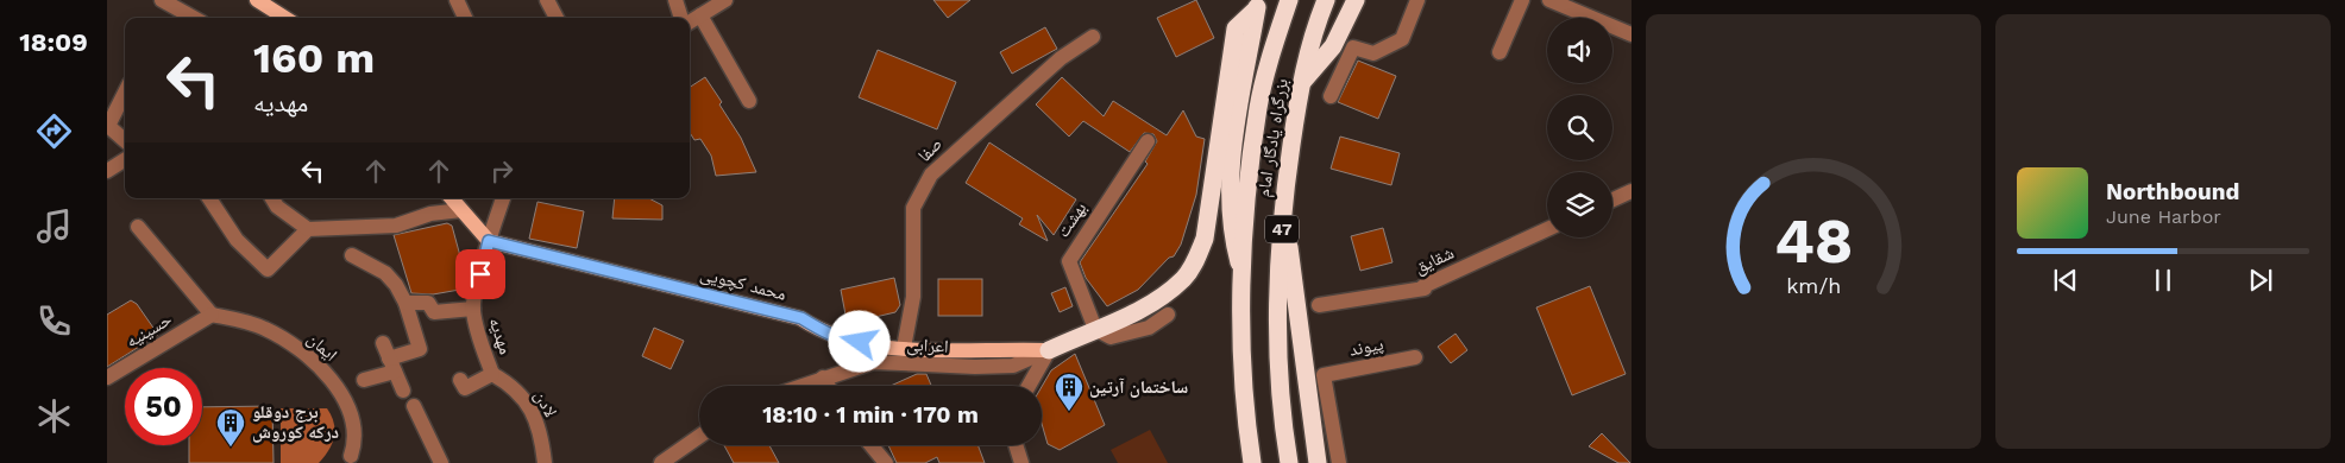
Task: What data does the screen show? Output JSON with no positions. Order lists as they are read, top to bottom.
{
  "streets": {
    "highway": ["بزرگراه یادگار امام", "47"],
    "main road": ["محمد کچویی"],
    "street": [
      "صفا",
      "بهشت",
      "شقایق",
      "حسینیه",
      "مهدیه",
      "اعرابی",
      "ایمان",
      "پیوند",
      "لادن"
    ]
  },
  "crossings": [
    ["صفا", "محمد کچویی"],
    ["محمد کچویی", "مهدیه"],
    ["محمد کچویی", "اعرابی"],
    ["حسینیه", "ایمان"],
    ["مهدیه", "لادن"]
  ],
  "places": {
    "building": ["ساختمان آرتین", "برج دوقلو درکه کوروش"]
  },
  "page": {
    "tabs": "18:09",
    "turn": ["160 m", "مهدیه"],
    "song": ["Northbound", "June Harbor"],
    "limit": "50",
    "trip": "18:10 · 1 min · 170 m",
    "gauge": ["48", "km/h"]
  }
}
